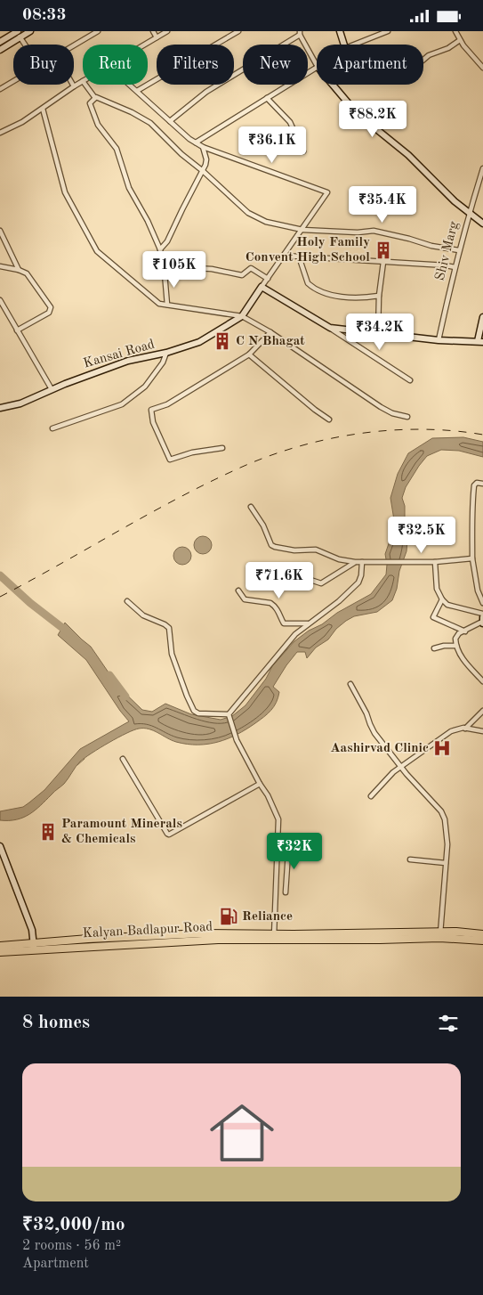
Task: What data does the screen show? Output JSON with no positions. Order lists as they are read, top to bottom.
{
  "streets": {
    "main road": ["Kalyan Badlapur Road"],
    "street": ["Shiv Marg", "Kansai Road"]
  },
  "places": {
    "building": ["Holy Family Convent High School", "C N Bhagat", "Paramount Minerals & Chemicals"],
    "hospital": ["Aashirvad Clinic"],
    "fuel station": ["Reliance"]
  },
  "page": {
    "status": "08:33",
    "chip": [
      "Buy",
      "Rent",
      "Filters",
      "New",
      "Apartment"
    ],
    "price": [
      "₹88.2K",
      "₹36.1K",
      "₹35.4K",
      "₹105K",
      "₹34.2K",
      "₹32.5K",
      "₹71.6K",
      "₹32K"
    ],
    "heading": "8 homes",
    "list": [
      {
        "name": "₹32,000/mo",
        "note": "2 rooms · 56 m² · Apartment"
      }
    ]
  }
}
